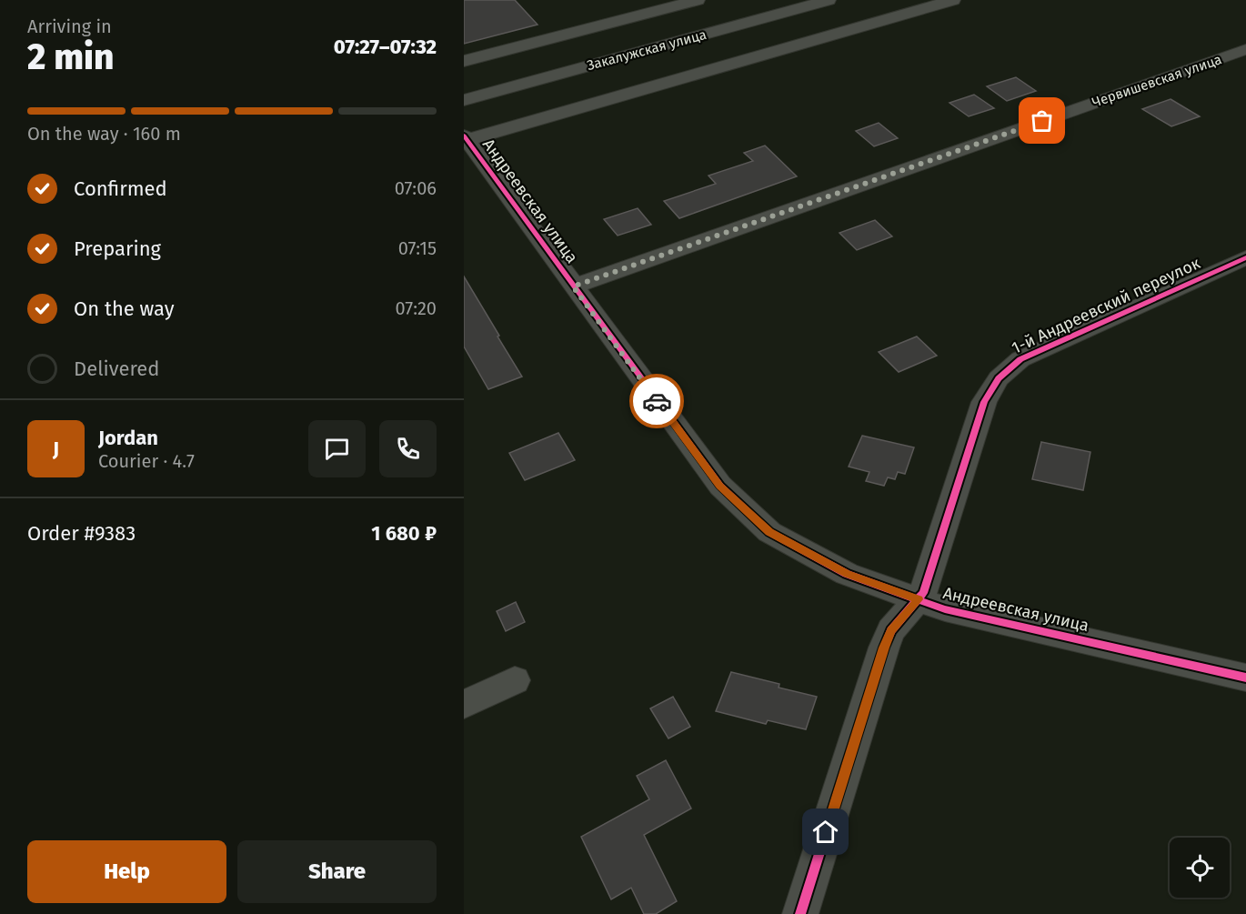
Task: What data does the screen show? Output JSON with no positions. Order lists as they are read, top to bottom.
{
  "streets": {
    "street": [
      "Закалужская улица",
      "Червишевская улица",
      "Андреевская улица",
      "1-й Андреевский переулок"
    ]
  },
  "crossings": [
    ["Червишевская улица", "Андреевская улица"],
    ["Андреевская улица", "1-й Андреевский переулок"]
  ],
  "page": {
    "heading": ["2 min", "Arriving in", "07:27–07:32"],
    "panel": [
      "Jordan",
      "Courier · 4.7",
      "Order #9383",
      "1 680 ₽"
    ],
    "bar": "On the way · 160 m",
    "list": [
      ["Confirmed", "07:06"],
      ["Preparing", "07:15"],
      ["On the way", "07:20"],
      "Delivered"
    ],
    "round": "J",
    "buttons": ["Help", "Share"]
  }
}
